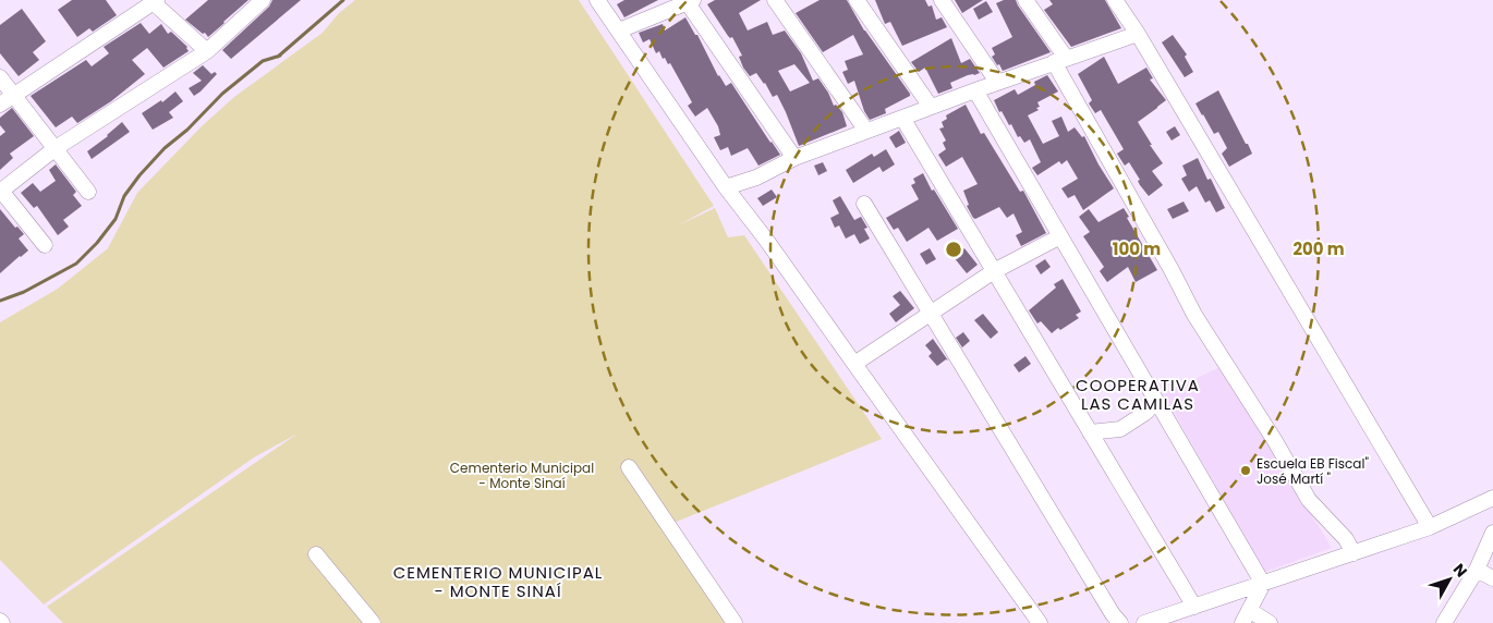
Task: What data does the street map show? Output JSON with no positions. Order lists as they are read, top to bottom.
{
  "districts": ["COOPERATIVA LAS CAMILAS", "CEMENTERIO MUNICIPAL - MONTE SINAÍ"],
  "parks": ["Cementerio Municipal - Monte Sinaí"],
  "places": ["Escuela EB Fiscal\" José Martí \""],
  "north": "top right",
  "rings": ["100 m", "200 m"]
}
